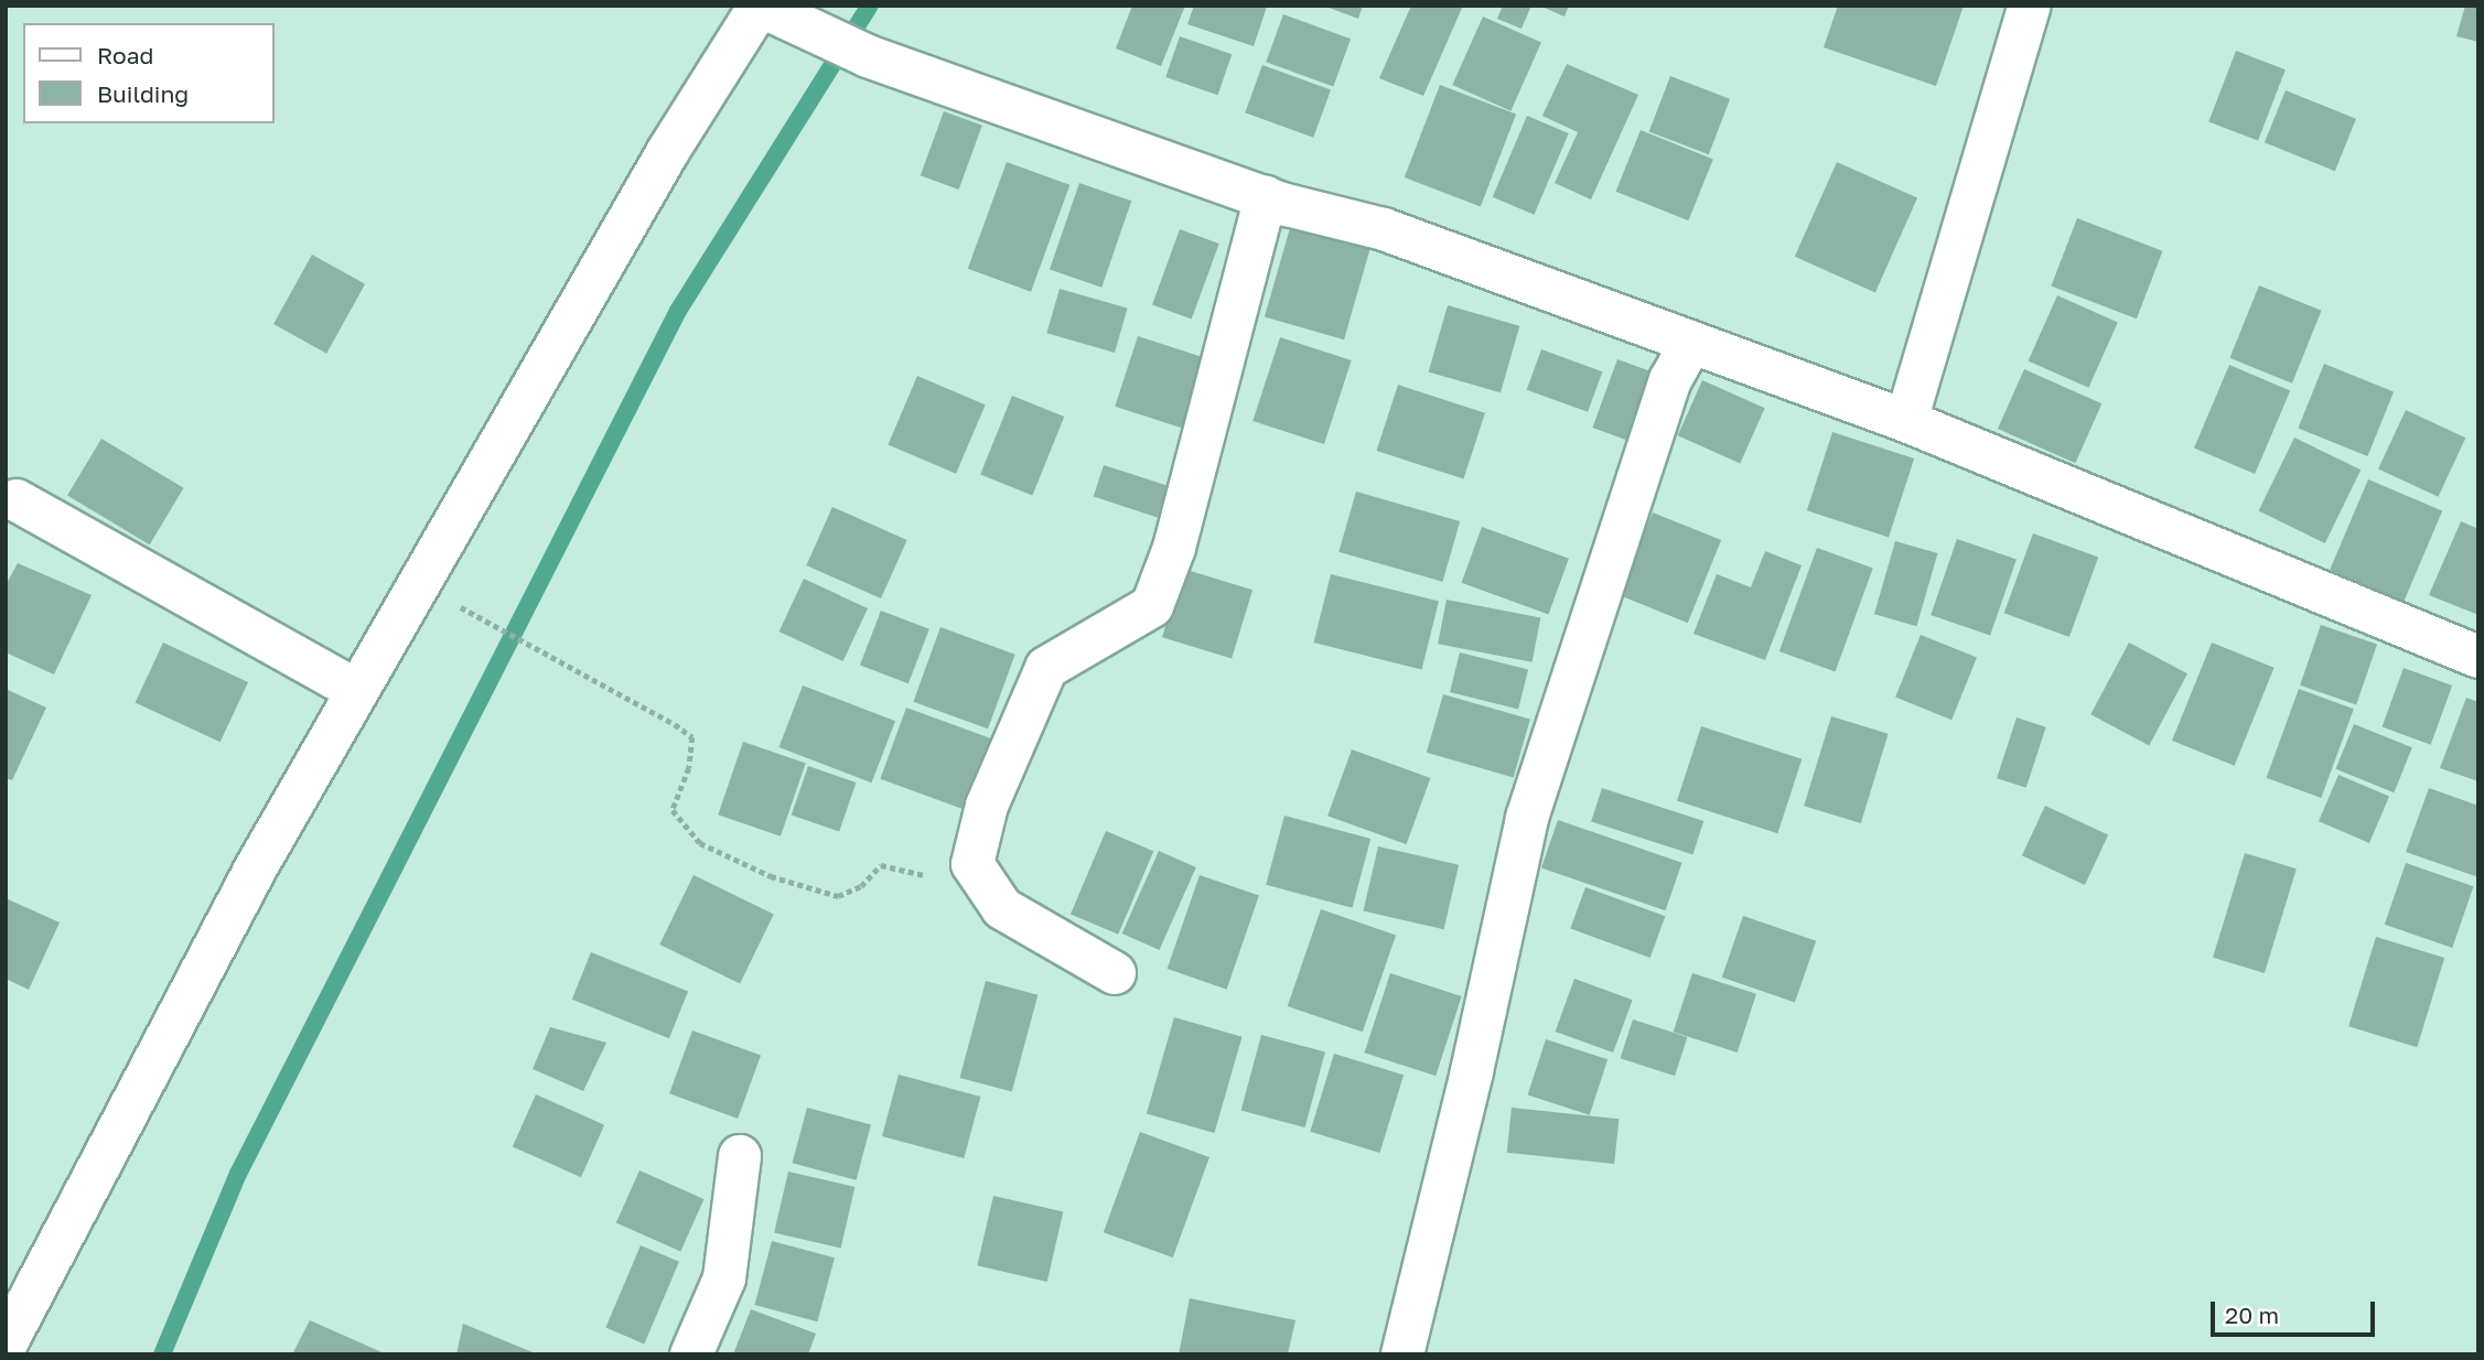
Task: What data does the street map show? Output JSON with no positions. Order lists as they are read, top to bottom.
{
  "legend": ["Road", "Building"],
  "scale_bar": "20 m"
}
